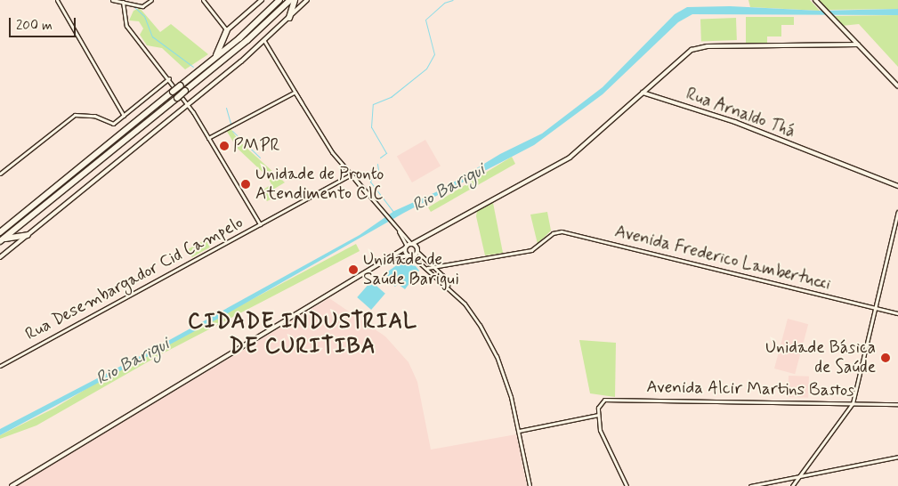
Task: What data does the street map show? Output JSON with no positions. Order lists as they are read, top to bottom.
{
  "streets": {
    "main road": ["Rua Arnaldo Thá"],
    "street": ["Avenida Frederico Lambertucci", "Rua Desembargador Cid Campelo", "Avenida Alcir Martins Bastos"]
  },
  "districts": ["CIDADE INDUSTRIAL DE CURITIBA"],
  "water": ["Rio Barigui"],
  "places": [
    "PMPR",
    "Unidade de Pronto Atendimento CIC",
    "Unidade de Saúde Barigui",
    "Unidade Básica de Saúde"
  ],
  "scale_bar": "200 m"
}
